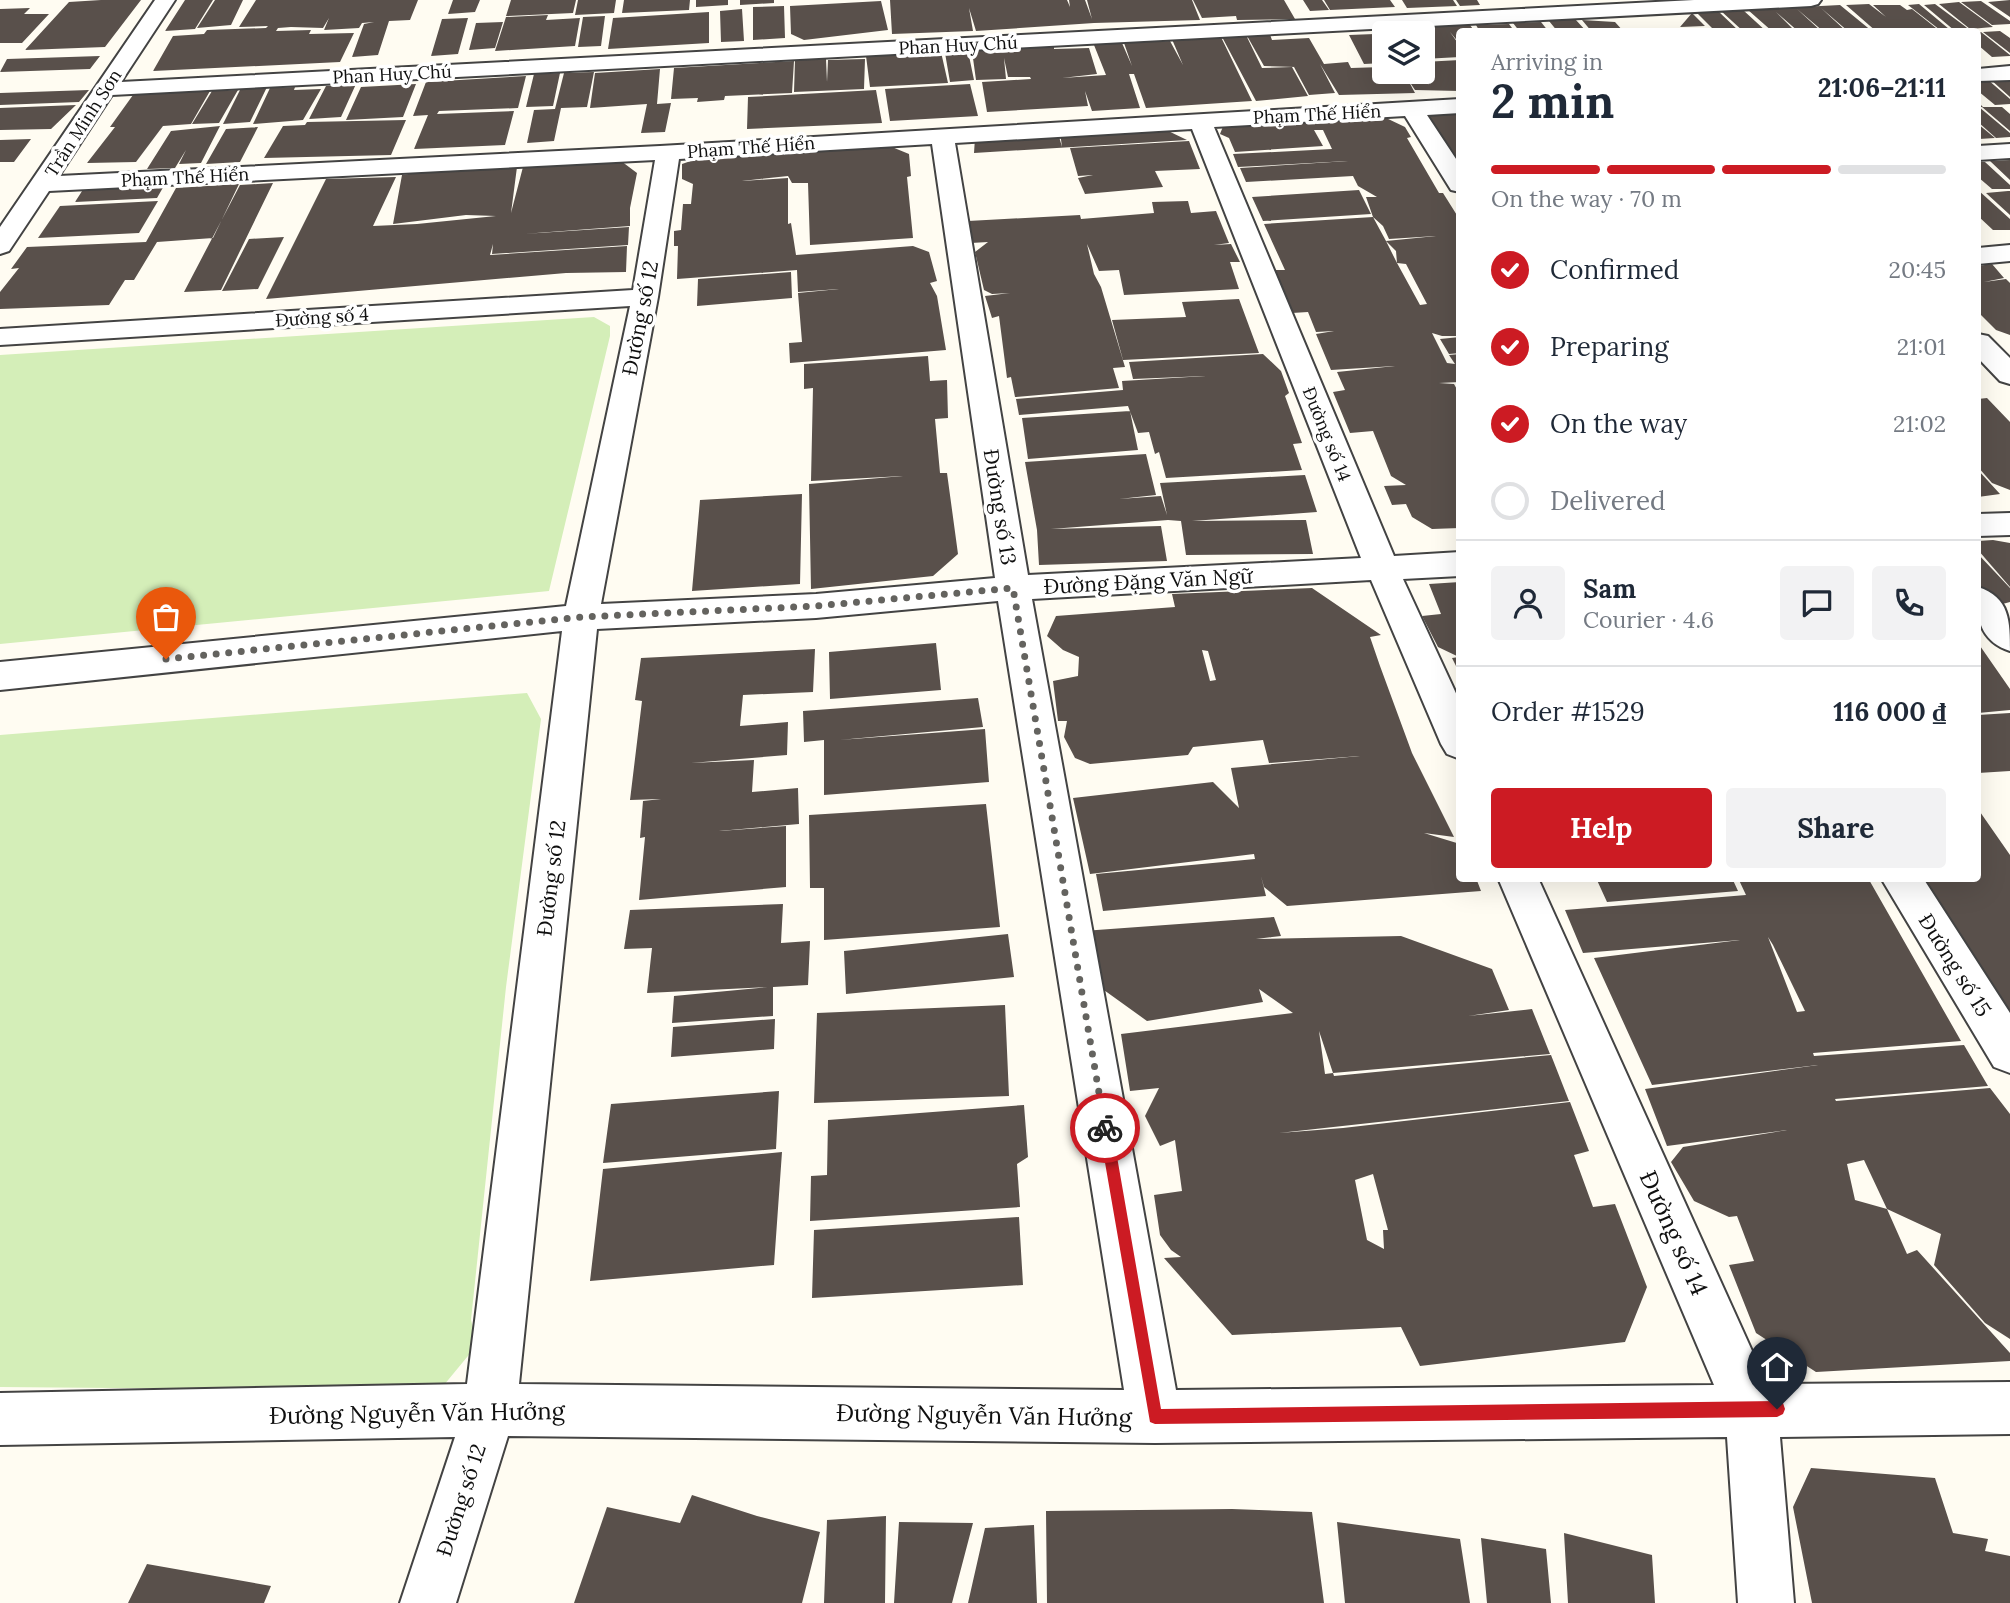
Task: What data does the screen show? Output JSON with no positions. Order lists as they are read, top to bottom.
{
  "streets": {
    "street": [
      "Phan Huy Chú",
      "Phạm Thế Hiển",
      "Trần Minh Sơn",
      "Đường số 4",
      "Đường số 12",
      "Đường số 14",
      "Đường số 13",
      "Đường Đặng Văn Ngữ",
      "Đường số 15",
      "Đường Nguyễn Văn Hưởng"
    ]
  },
  "crossings": [
    ["Phan Huy Chú", "Trần Minh Sơn"],
    ["Phạm Thế Hiển", "Trần Minh Sơn"],
    ["Phạm Thế Hiển", "Đường số 12"],
    ["Phạm Thế Hiển", "Đường số 14"],
    ["Phạm Thế Hiển", "Đường số 13"],
    ["Đường số 4", "Đường số 12"],
    ["Đường số 12", "Đường Đặng Văn Ngữ"],
    ["Đường số 12", "Đường Nguyễn Văn Hưởng"],
    ["Đường số 14", "Đường Đặng Văn Ngữ"],
    ["Đường số 14", "Đường Nguyễn Văn Hưởng"],
    ["Đường số 13", "Đường Đặng Văn Ngữ"],
    ["Đường số 13", "Đường Nguyễn Văn Hưởng"]
  ],
  "page": {
    "heading": ["2 min", "Arriving in", "21:06–21:11"],
    "panel": [
      "Sam",
      "Courier · 4.6",
      "Order #1529",
      "116 000 ₫"
    ],
    "bar": "On the way · 70 m",
    "list": [
      ["Confirmed", "20:45"],
      ["Preparing", "21:01"],
      ["On the way", "21:02"],
      "Delivered"
    ],
    "buttons": ["Help", "Share"]
  }
}
